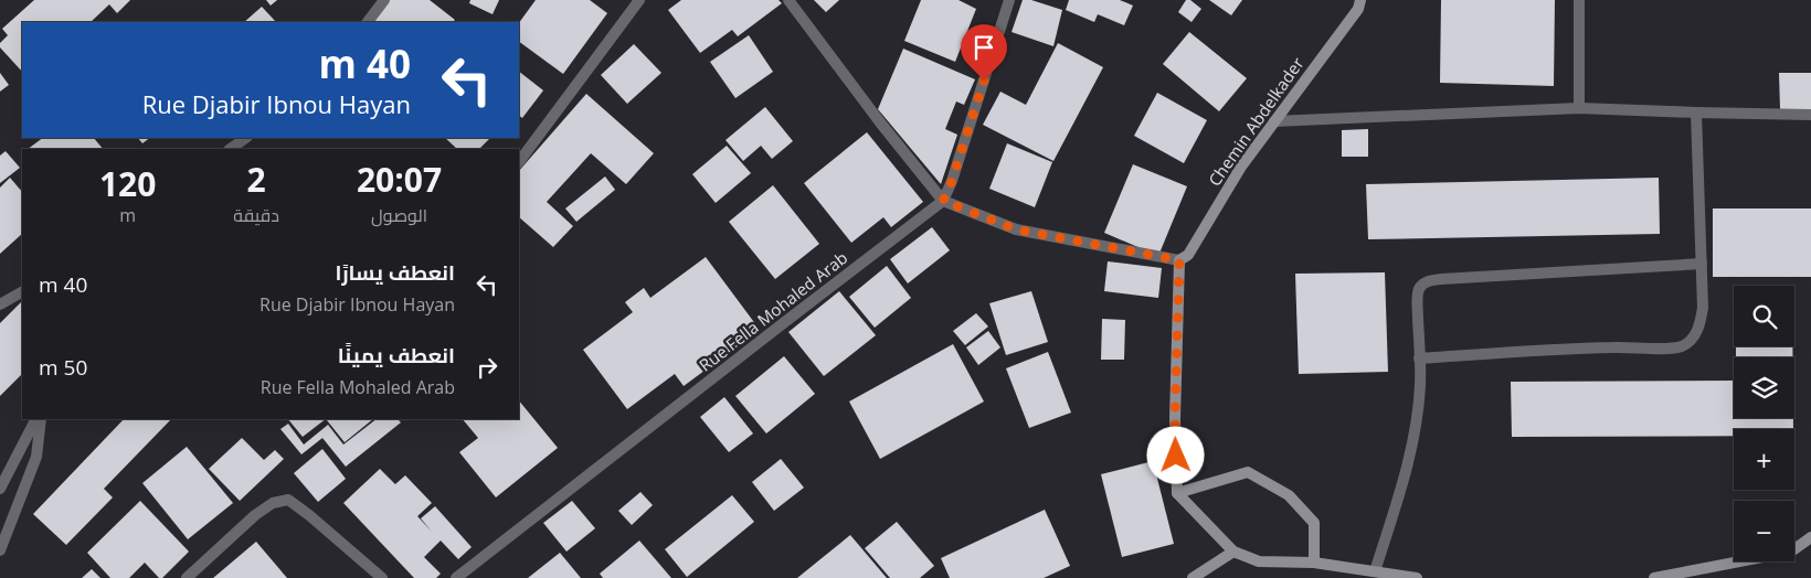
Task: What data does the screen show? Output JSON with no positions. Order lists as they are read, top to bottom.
{
  "streets": {
    "street": ["Chemin Abdelkader", "Rue Fella Mohaled Arab"]
  },
  "page": {
    "turn": ["40 m", "Rue Djabir Ibnou Hayan"],
    "eta": [
      "20:07",
      "الوصول",
      "2",
      "دقيقة",
      "120",
      "m"
    ],
    "list": [
      {
        "name": "انعطف يسارًا",
        "note": "Rue Djabir Ibnou Hayan",
        "value": "40 m"
      },
      {
        "name": "انعطف يمينًا",
        "note": "Rue Fella Mohaled Arab",
        "value": "50 m"
      }
    ],
    "map_buttons": ["+", "−"]
  }
}
